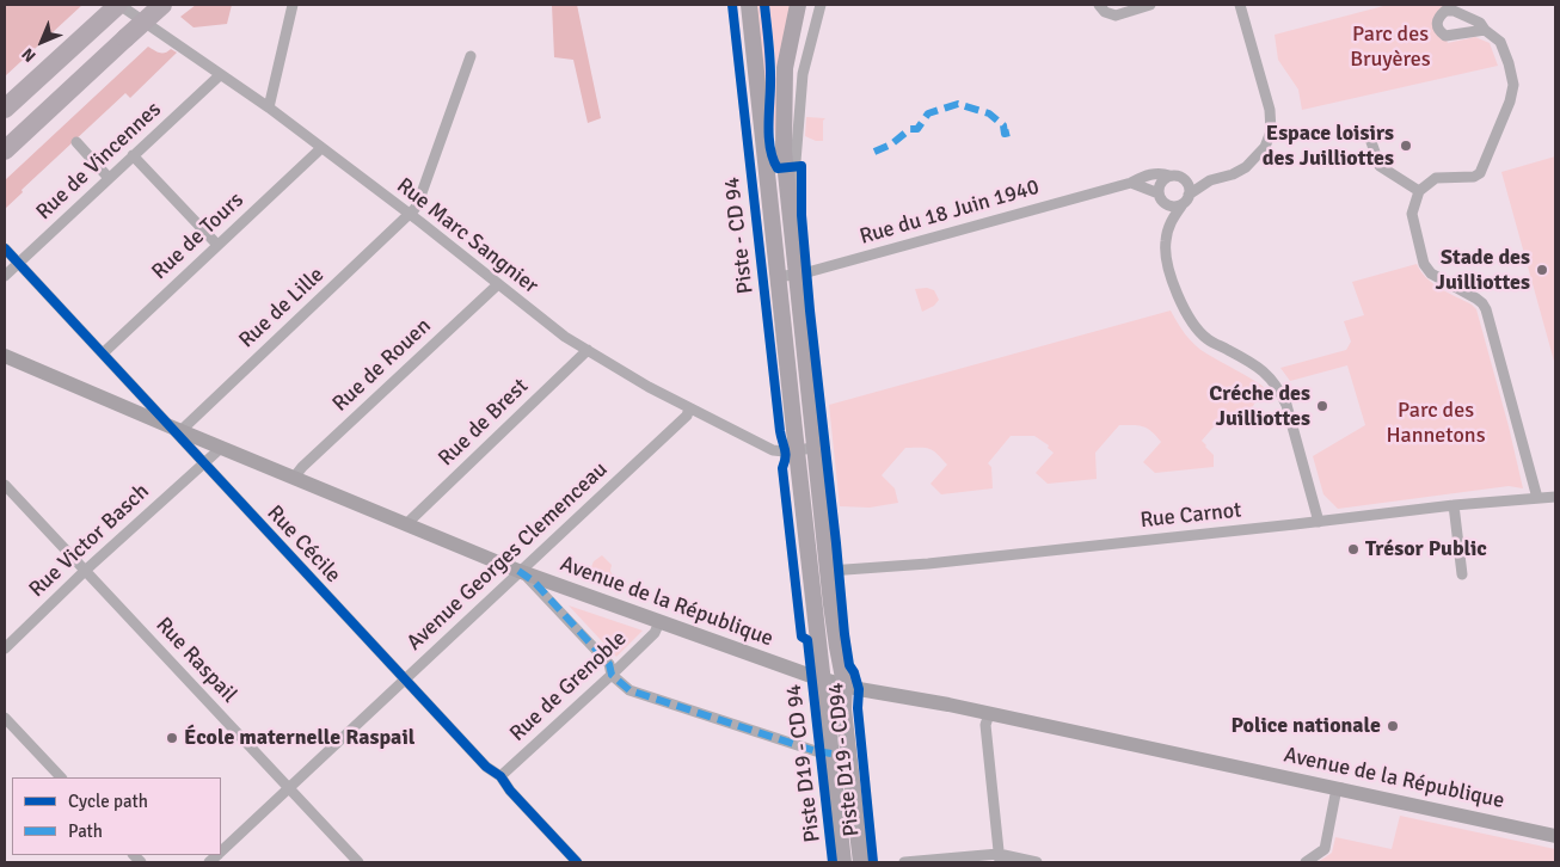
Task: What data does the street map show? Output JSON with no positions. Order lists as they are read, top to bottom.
{
  "streets": {
    "main road": ["Avenue de la République"],
    "street": [
      "Rue de Vincennes",
      "Rue du 18 Juin 1940",
      "Rue de Tours",
      "Rue Marc Sangnier",
      "Rue de Lille",
      "Rue de Rouen",
      "Rue de Brest",
      "Rue Carnot",
      "Rue Victor Basch",
      "Rue Cécile",
      "Avenue Georges Clemenceau",
      "Rue Raspail",
      "Rue de Grenoble"
    ],
    "cycle path": ["Piste - CD 94", "Piste D19 - CD94"]
  },
  "crossings": [
    ["Rue de Vincennes", "Rue Marc Sangnier"],
    ["Rue de Vincennes", "Rue Cécile"],
    ["Rue de Tours", "Rue Marc Sangnier"],
    ["Rue de Tours", "Rue Cécile"],
    ["Rue Marc Sangnier", "Rue de Lille"],
    ["Rue Marc Sangnier", "Rue de Rouen"],
    ["Rue Marc Sangnier", "Rue de Brest"],
    ["Rue Marc Sangnier", "Avenue Georges Clemenceau"],
    ["Rue de Lille", "Rue Cécile"],
    ["Rue de Lille", "Avenue de la République"],
    ["Rue de Rouen", "Avenue de la République"],
    ["Rue de Brest", "Avenue de la République"],
    ["Rue Victor Basch", "Rue Cécile"],
    ["Rue Victor Basch", "Avenue de la République"],
    ["Rue Victor Basch", "Rue Raspail"],
    ["Rue Cécile", "Avenue Georges Clemenceau"],
    ["Rue Cécile", "Avenue de la République"],
    ["Rue Cécile", "Rue de Grenoble"],
    ["Avenue Georges Clemenceau", "Avenue de la République"],
    ["Avenue Georges Clemenceau", "Rue Raspail"],
    ["Avenue de la République", "Rue de Grenoble"]
  ],
  "parks": ["Parc des Bruyères", "Parc des Hannetons"],
  "places": [
    "Espace loisirs des Juilliottes",
    "Stade des Juilliottes",
    "Créche des Juilliottes",
    "Trésor Public",
    "Police nationale",
    "École maternelle Raspail"
  ],
  "legend": ["Cycle path", "Path"],
  "north": "bottom left"
}
